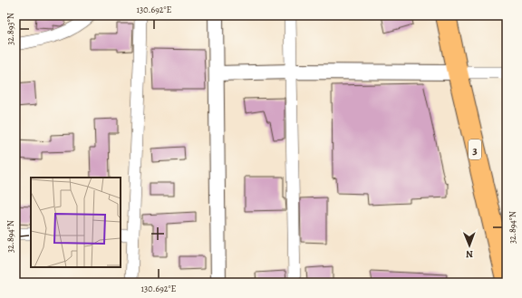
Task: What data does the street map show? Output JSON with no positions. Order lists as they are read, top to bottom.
{
  "streets": {
    "highway": ["3"]
  },
  "north": "bottom",
  "coordinates": ["130.692°E", "32.893°N", "32.894°N"]
}
